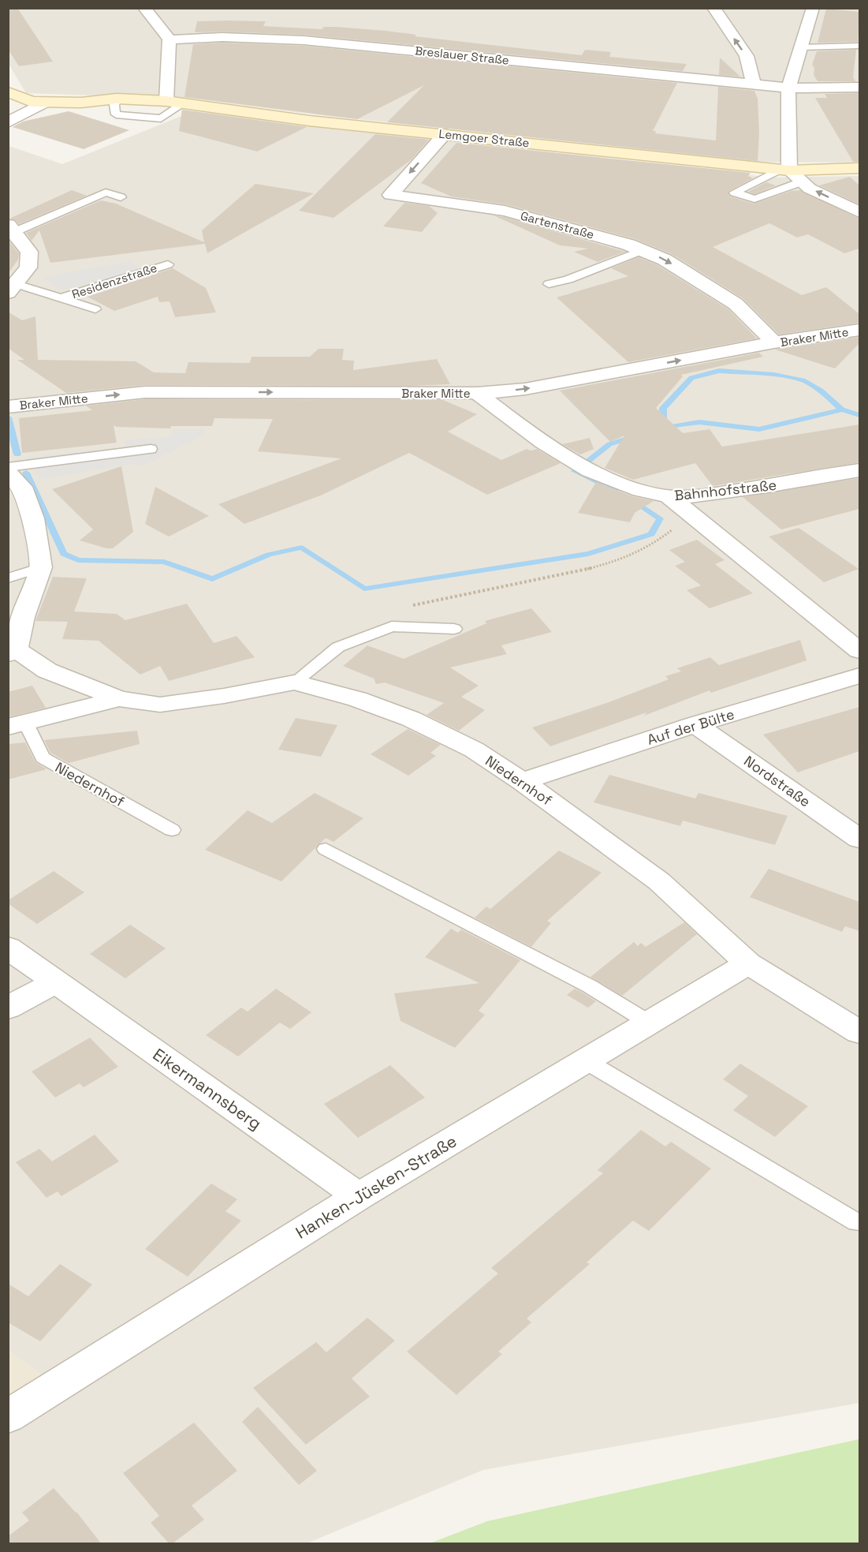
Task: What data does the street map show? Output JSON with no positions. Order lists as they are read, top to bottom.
{
  "streets": {
    "main road": ["Lemgoer Straße"],
    "street": [
      "Breslauer Straße",
      "Gartenstraße",
      "Residenzstraße",
      "Braker Mitte",
      "Bahnhofstraße",
      "Auf der Bülte",
      "Niedernhof",
      "Nordstraße",
      "Eikermannsberg",
      "Hanken-Jüsken-Straße"
    ]
  },
  "crossings": [
    ["Lemgoer Straße", "Gartenstraße"],
    ["Gartenstraße", "Braker Mitte"],
    ["Braker Mitte", "Bahnhofstraße"],
    ["Auf der Bülte", "Niedernhof"],
    ["Auf der Bülte", "Nordstraße"],
    ["Niedernhof", "Hanken-Jüsken-Straße"],
    ["Eikermannsberg", "Hanken-Jüsken-Straße"]
  ],
  "one_way": ["Braker Mitte"]
}
